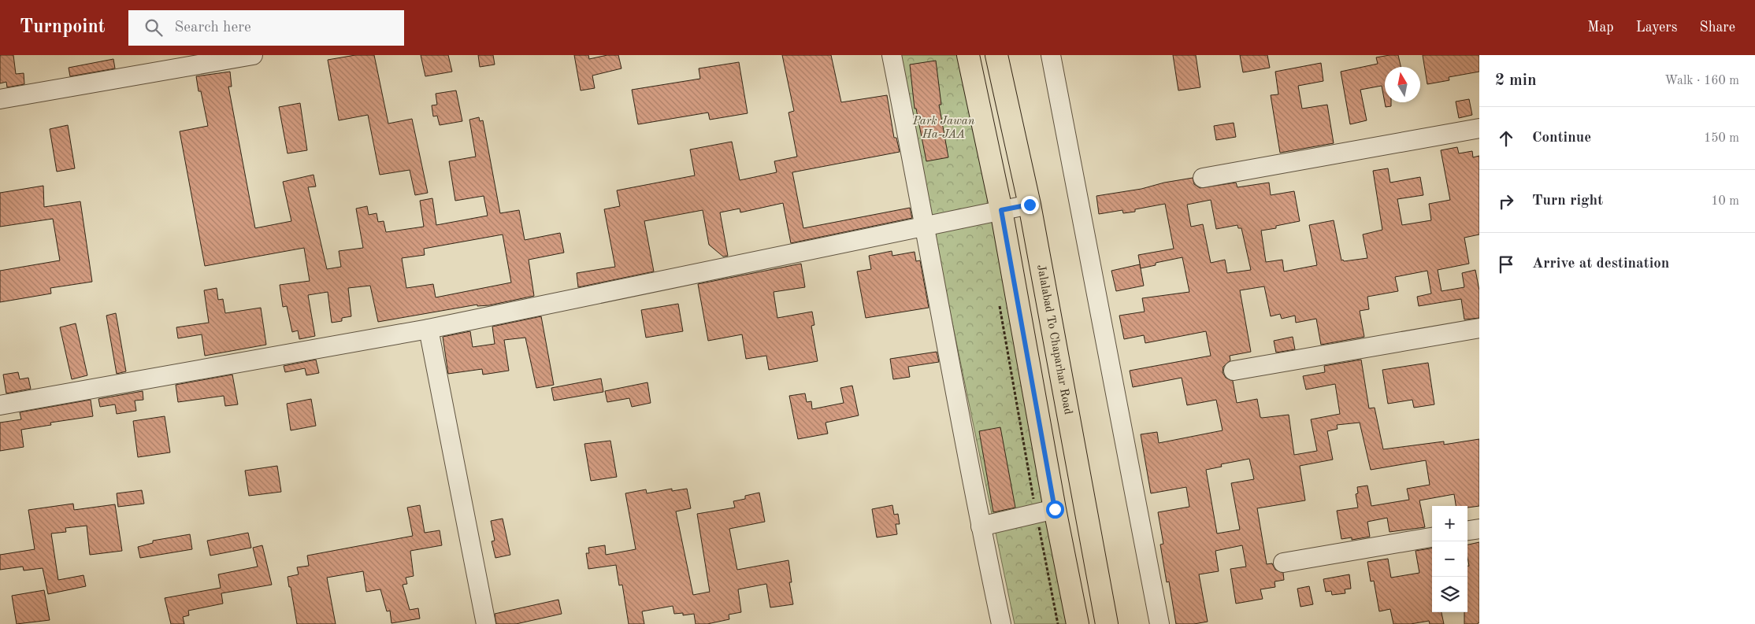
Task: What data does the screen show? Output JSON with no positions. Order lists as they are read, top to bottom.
{
  "streets": {
    "main road": ["Jalalabad To Chaparhar Road"]
  },
  "parks": ["Park Jawan Ha-JAA"],
  "north": "top",
  "page": {
    "header": "Turnpoint",
    "search": "Search here",
    "nav": ["Map", "Layers", "Share"],
    "heading": ["2 min", "Walk · 160 m"],
    "list": [
      ["Continue", "150 m"],
      ["Turn right", "10 m"],
      "Arrive at destination"
    ],
    "map_buttons": ["+", "−"]
  }
}
